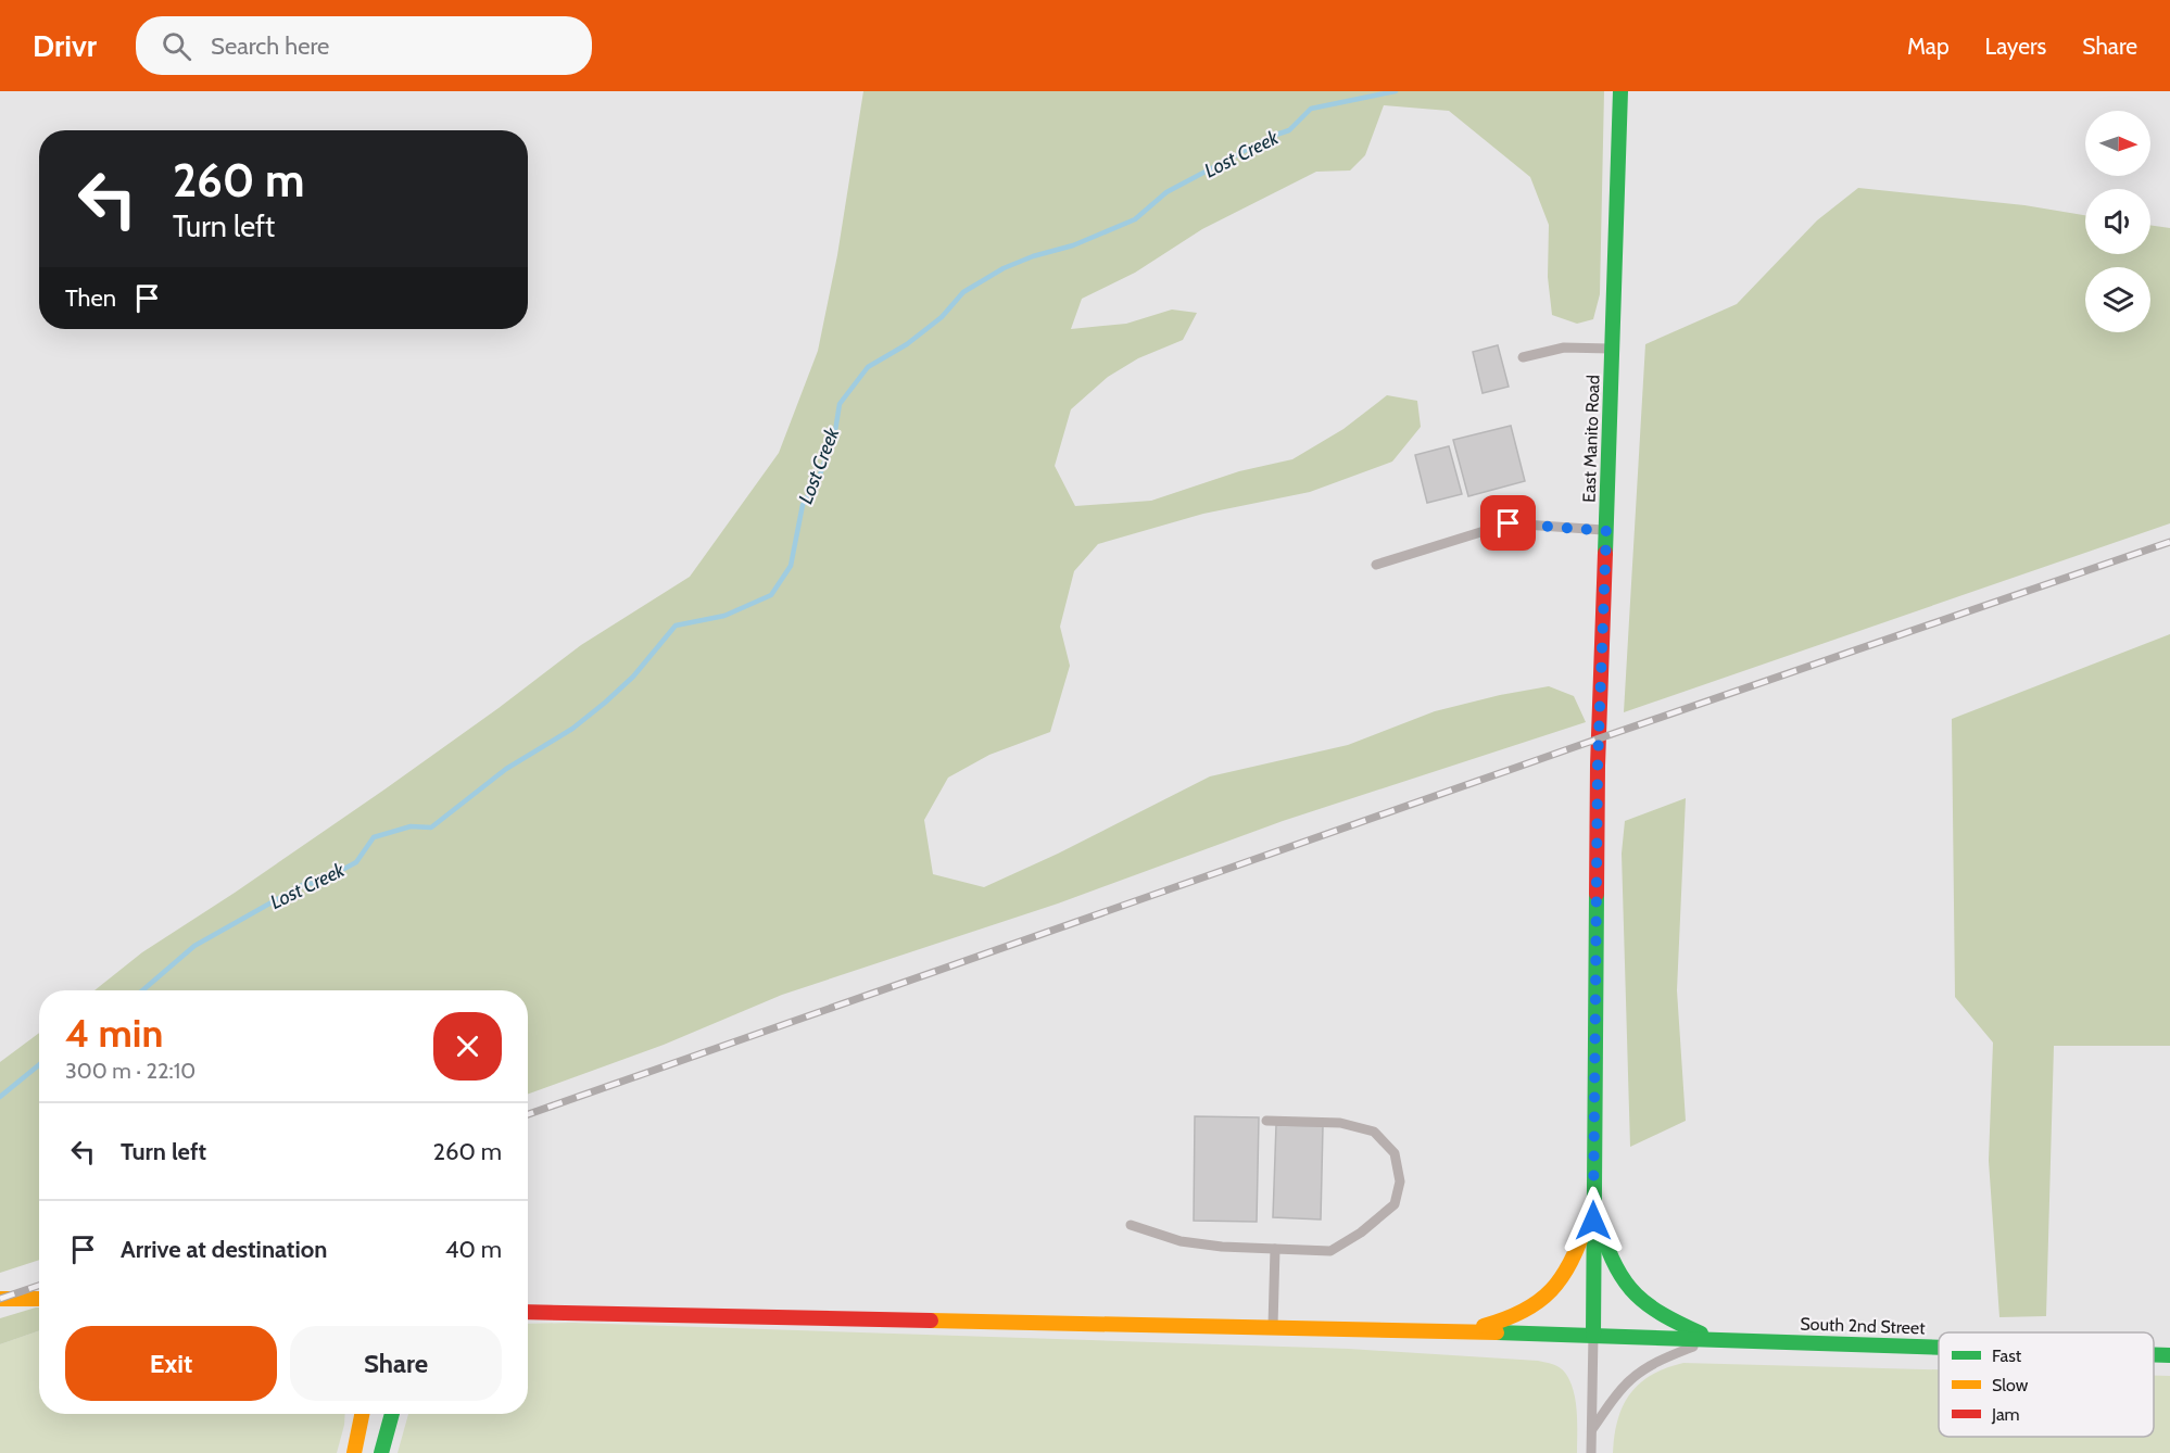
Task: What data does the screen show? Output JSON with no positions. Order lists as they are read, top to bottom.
{
  "streets": {
    "main road": ["East Manito Road", "South 2nd Street"]
  },
  "crossings": [
    ["East Manito Road", "South 2nd Street"]
  ],
  "water": ["Lost Creek"],
  "legend": ["Fast", "Slow", "Jam"],
  "north": "right",
  "page": {
    "header": "Drivr",
    "search": "Search here",
    "nav": ["Map", "Layers", "Share"],
    "turn": ["260 m", "Turn left"],
    "then": "Then",
    "heading": ["4 min", "300 m · 22:10"],
    "list": [
      {
        "name": "Turn left",
        "value": "260 m"
      },
      {
        "name": "Arrive at destination",
        "value": "40 m"
      }
    ],
    "buttons": ["Exit", "Share"]
  }
}
